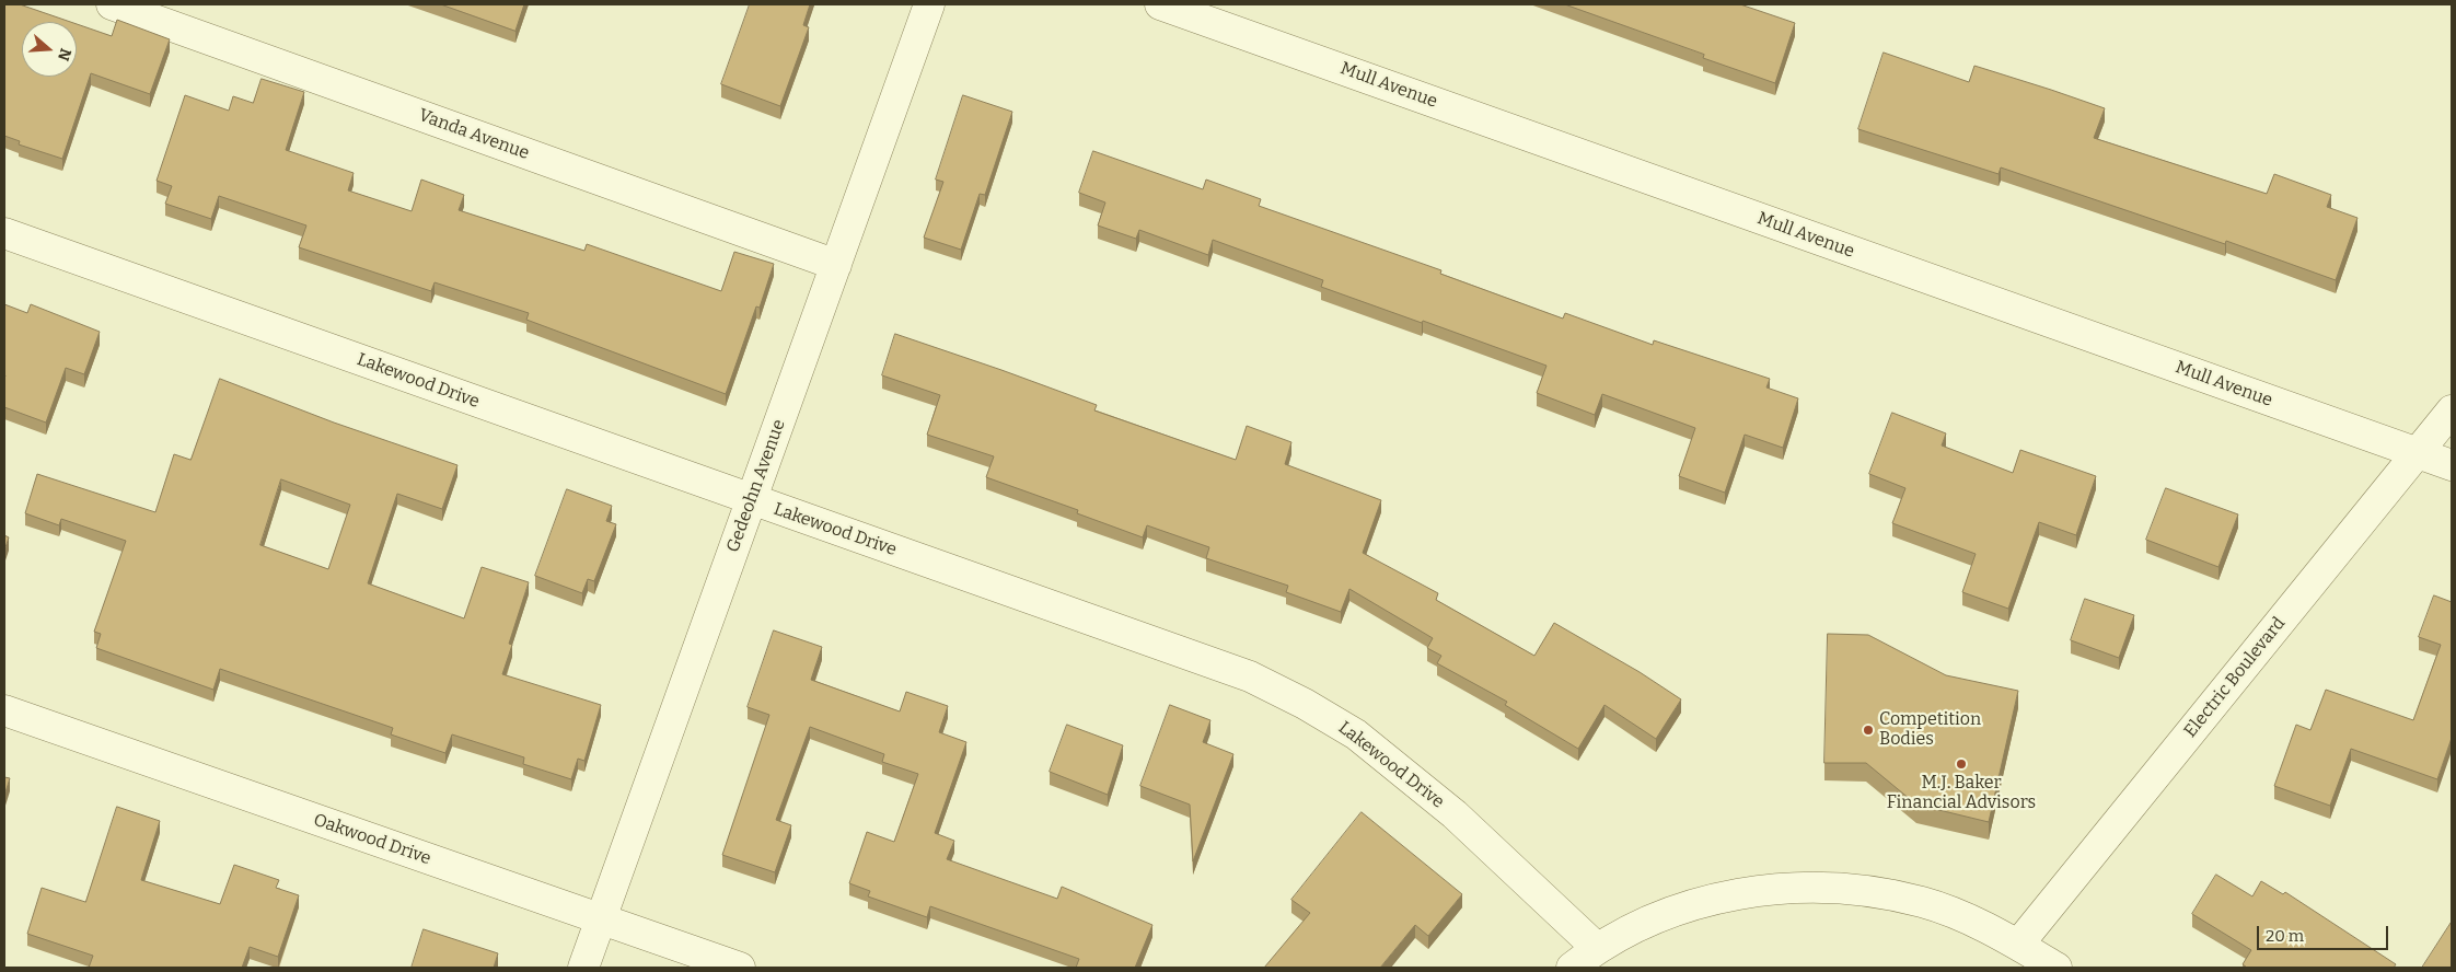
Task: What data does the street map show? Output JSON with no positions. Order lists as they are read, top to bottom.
{
  "streets": {
    "street": [
      "Mull Avenue",
      "Vanda Avenue",
      "Lakewood Drive",
      "Gedeohn Avenue",
      "Electric Boulevard",
      "Oakwood Drive"
    ]
  },
  "crossings": [
    ["Mull Avenue", "Electric Boulevard"],
    ["Vanda Avenue", "Gedeohn Avenue"],
    ["Lakewood Drive", "Gedeohn Avenue"],
    ["Gedeohn Avenue", "Oakwood Drive"]
  ],
  "places": ["Competition Bodies", "M.J. Baker Financial Advisors"],
  "scale_bar": "20 m",
  "north": "right"
}
